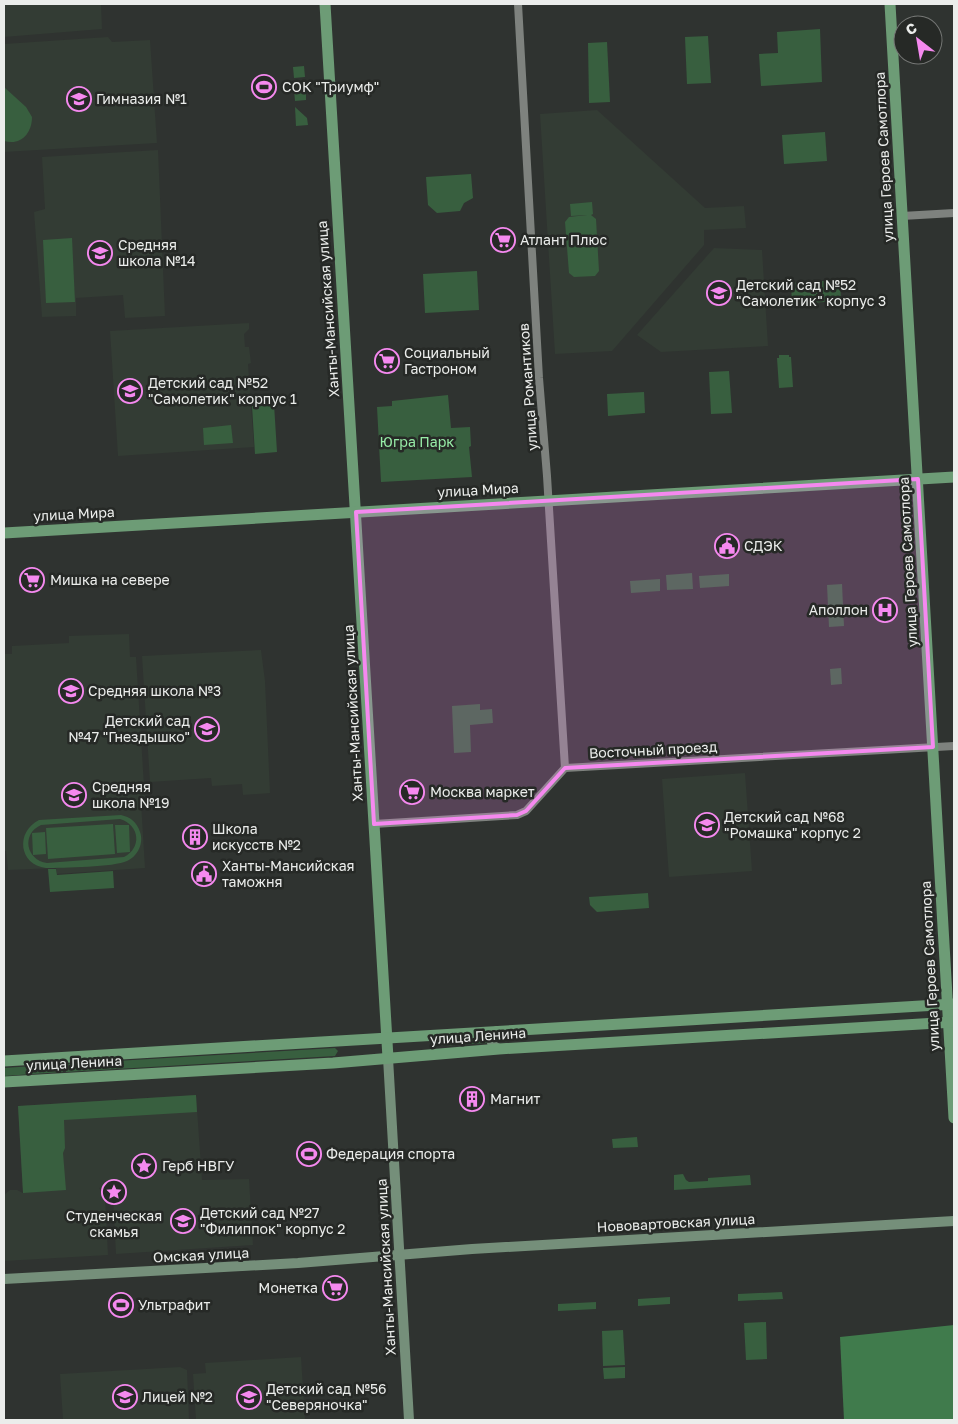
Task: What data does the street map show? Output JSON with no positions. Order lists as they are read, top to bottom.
{
  "streets": {
    "main road": [
      "улица Героев Самотлора",
      "Ханты-Мансийская улица",
      "улица Мира",
      "улица Ленина",
      "Нововартовская улица",
      "Омская улица"
    ],
    "street": ["улица Романтиков", "Восточный проезд"]
  },
  "crossings": [
    ["улица Героев Самотлора", "улица Мира"],
    ["улица Героев Самотлора", "Восточный проезд"],
    ["улица Героев Самотлора", "улица Ленина"],
    ["Ханты-Мансийская улица", "улица Мира"],
    ["Ханты-Мансийская улица", "улица Ленина"],
    ["Ханты-Мансийская улица", "Нововартовская улица"],
    ["Ханты-Мансийская улица", "Омская улица"],
    ["улица Романтиков", "улица Мира"],
    ["улица Романтиков", "Восточный проезд"],
    ["Нововартовская улица", "Омская улица"]
  ],
  "parks": ["Югра Парк"],
  "places": {
    "sports": ["СОК \"Триумф\"", "Федерация спорта", "Ультрафит"],
    "school or university": [
      "Гимназия №1",
      "Средняя школа №14",
      "Детский сад №52 \"Самолетик\" корпус 3",
      "Детский сад №52 \"Самолетик\" корпус 1",
      "Средняя школа №3",
      "Детский сад №47 \"Гнездышко\"",
      "Средняя школа №19",
      "Детский сад №68 \"Ромашка\" корпус 2",
      "Детский сад №27 \"Филиппок\" корпус 2",
      "Лицей №2",
      "Детский сад №56 \"Северяночка\""
    ],
    "supermarket": [
      "Атлант Плюс",
      "Социальный Гастроном",
      "Мишка на севере",
      "Москва маркет",
      "Монетка"
    ],
    "public building": ["СДЭК", "Ханты-Мансийская таможня"],
    "hospital": ["Аполлон"],
    "building": ["Школа искусств №2", "Магнит"],
    "place": ["Герб НВГУ", "Студенческая скамья"]
  },
  "north": "top left"
}
